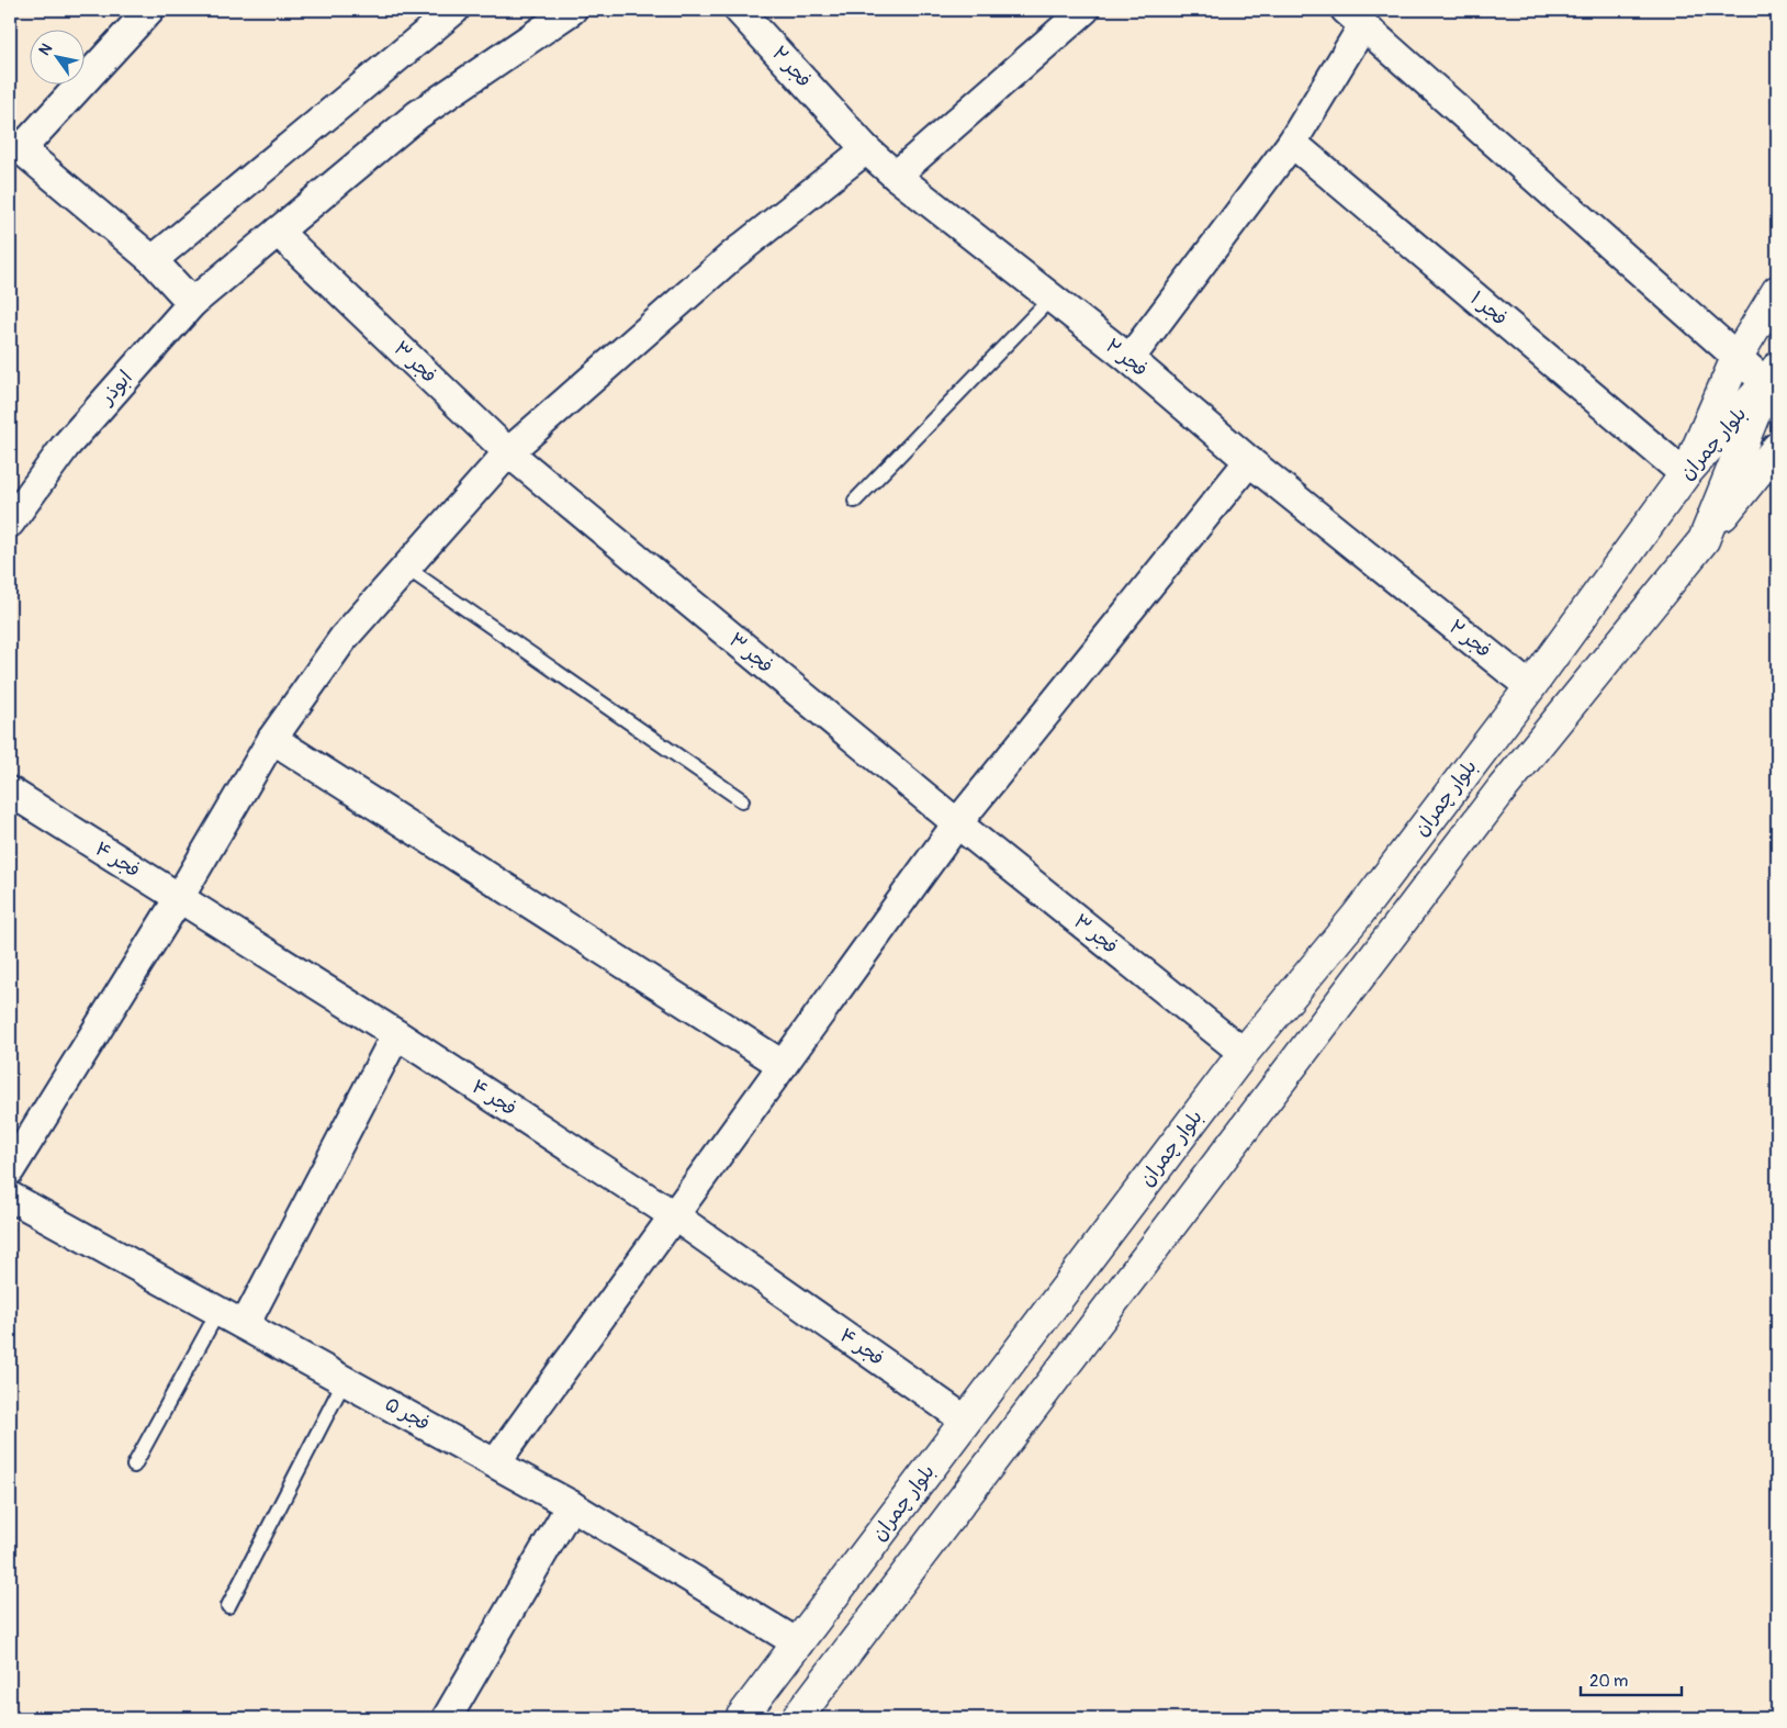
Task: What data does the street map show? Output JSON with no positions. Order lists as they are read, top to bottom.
{
  "streets": {
    "main road": ["بلوار چمران"],
    "street": [
      "فجر ۲",
      "فجر ۱",
      "فجر ۳",
      "ابوذر",
      "فجر ۴",
      "فجر ۵"
    ]
  },
  "crossings": [
    ["فجر ۲", "بلوار چمران"],
    ["فجر ۱", "بلوار چمران"],
    ["فجر ۳", "ابوذر"],
    ["فجر ۳", "بلوار چمران"],
    ["بلوار چمران", "فجر ۴"],
    ["بلوار چمران", "فجر ۵"]
  ],
  "scale_bar": "20 m",
  "north": "top left"
}
